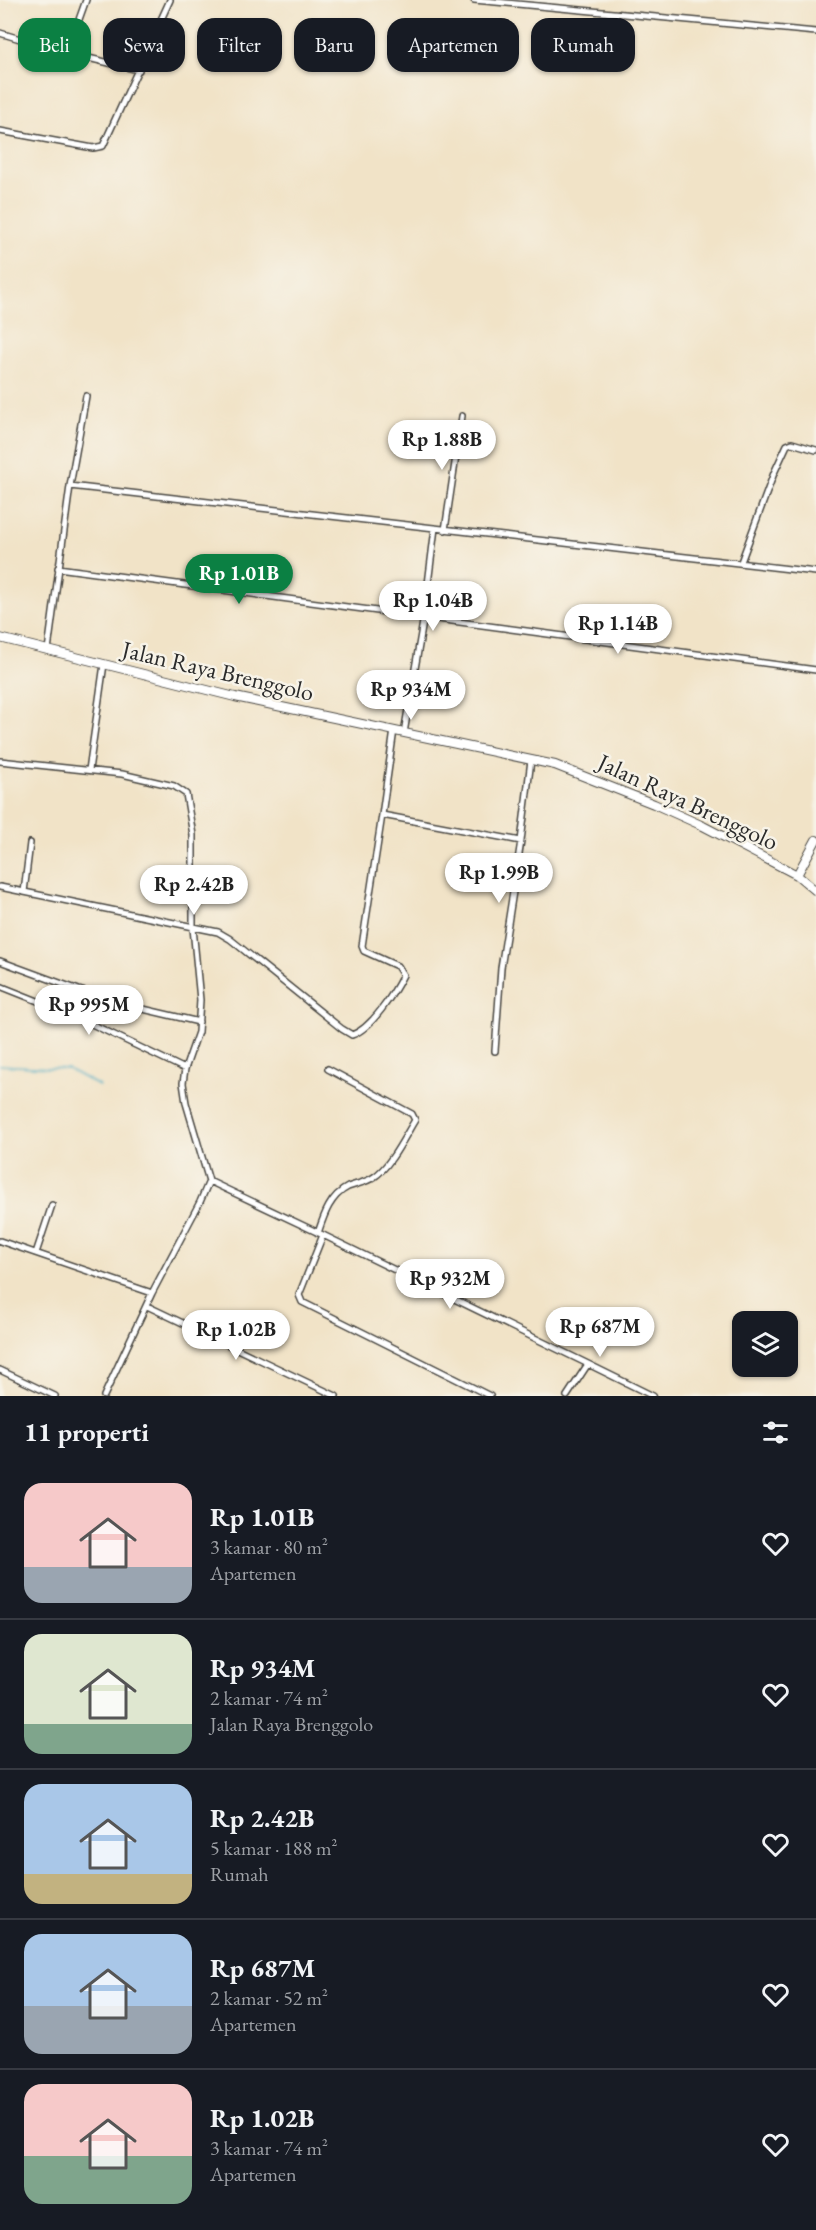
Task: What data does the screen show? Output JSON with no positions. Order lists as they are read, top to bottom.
{
  "streets": {
    "main road": ["Jalan Raya Brenggolo"]
  },
  "page": {
    "chip": [
      "Beli",
      "Sewa",
      "Filter",
      "Baru",
      "Apartemen",
      "Rumah"
    ],
    "price": [
      "Rp 1.88B",
      "Rp 1.01B",
      "Rp 1.04B",
      "Rp 1.14B",
      "Rp 934M",
      "Rp 1.99B",
      "Rp 2.42B",
      "Rp 995M",
      "Rp 932M",
      "Rp 687M",
      "Rp 1.02B"
    ],
    "heading": "11 properti",
    "list": [
      {
        "name": "Rp 1.01B",
        "note": "3 kamar · 80 m² · Apartemen"
      },
      {
        "name": "Rp 934M",
        "note": "2 kamar · 74 m² · Jalan Raya Brenggolo"
      },
      {
        "name": "Rp 2.42B",
        "note": "5 kamar · 188 m² · Rumah"
      },
      {
        "name": "Rp 687M",
        "note": "2 kamar · 52 m² · Apartemen"
      },
      {
        "name": "Rp 1.02B",
        "note": "3 kamar · 74 m² · Apartemen"
      }
    ]
  }
}
